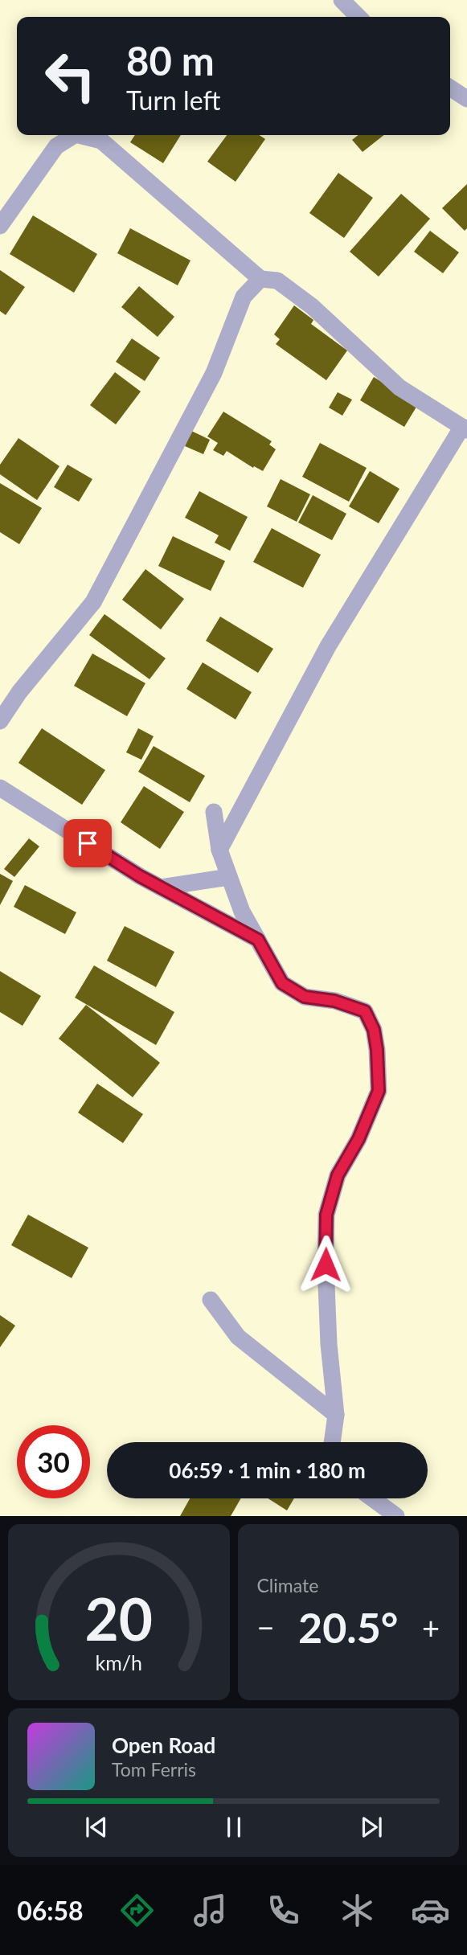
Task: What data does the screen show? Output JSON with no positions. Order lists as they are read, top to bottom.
{
  "page": {
    "turn": ["80 m", "Turn left"],
    "limit": "30",
    "trip": "06:59 · 1 min · 180 m",
    "tile": "Climate",
    "heat": ["−", "20.5°", "+"],
    "song": ["Open Road", "Tom Ferris"],
    "tabs": "06:58",
    "gauge": ["20", "km/h"]
  }
}
